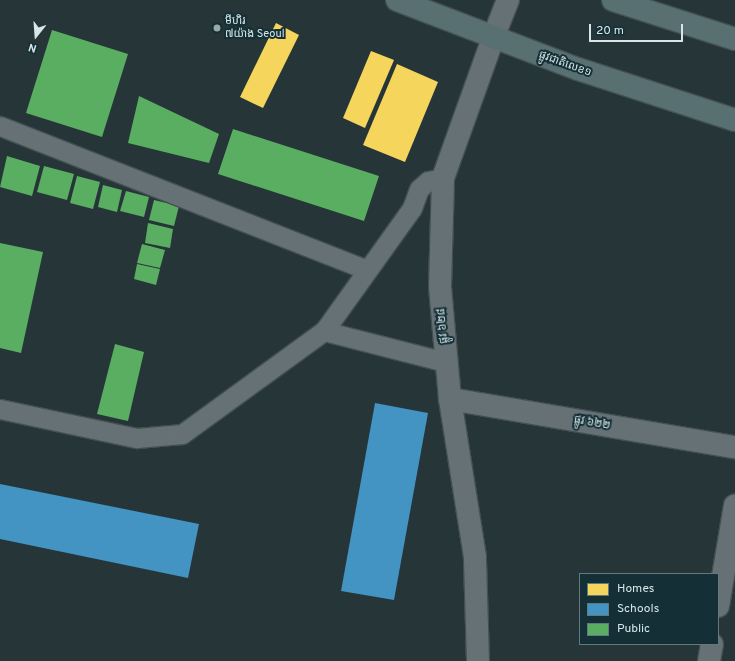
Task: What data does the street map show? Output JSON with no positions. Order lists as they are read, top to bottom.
{
  "streets": {
    "highway": ["ផ្លូវជាតិលេខ១"],
    "street": ["ផ្លូវ ៦២៨", "ផ្លូវ ៦២២"]
  },
  "crossings": [
    ["ផ្លូវជាតិលេខ១", "ផ្លូវ ៦២៨"],
    ["ផ្លូវ ៦២៨", "ផ្លូវ ៦២២"]
  ],
  "places": ["មីហិរ ៧យ៉ាង Seoul"],
  "legend": ["Homes", "Schools", "Public"],
  "scale_bar": "20 m",
  "north": "bottom"
}
